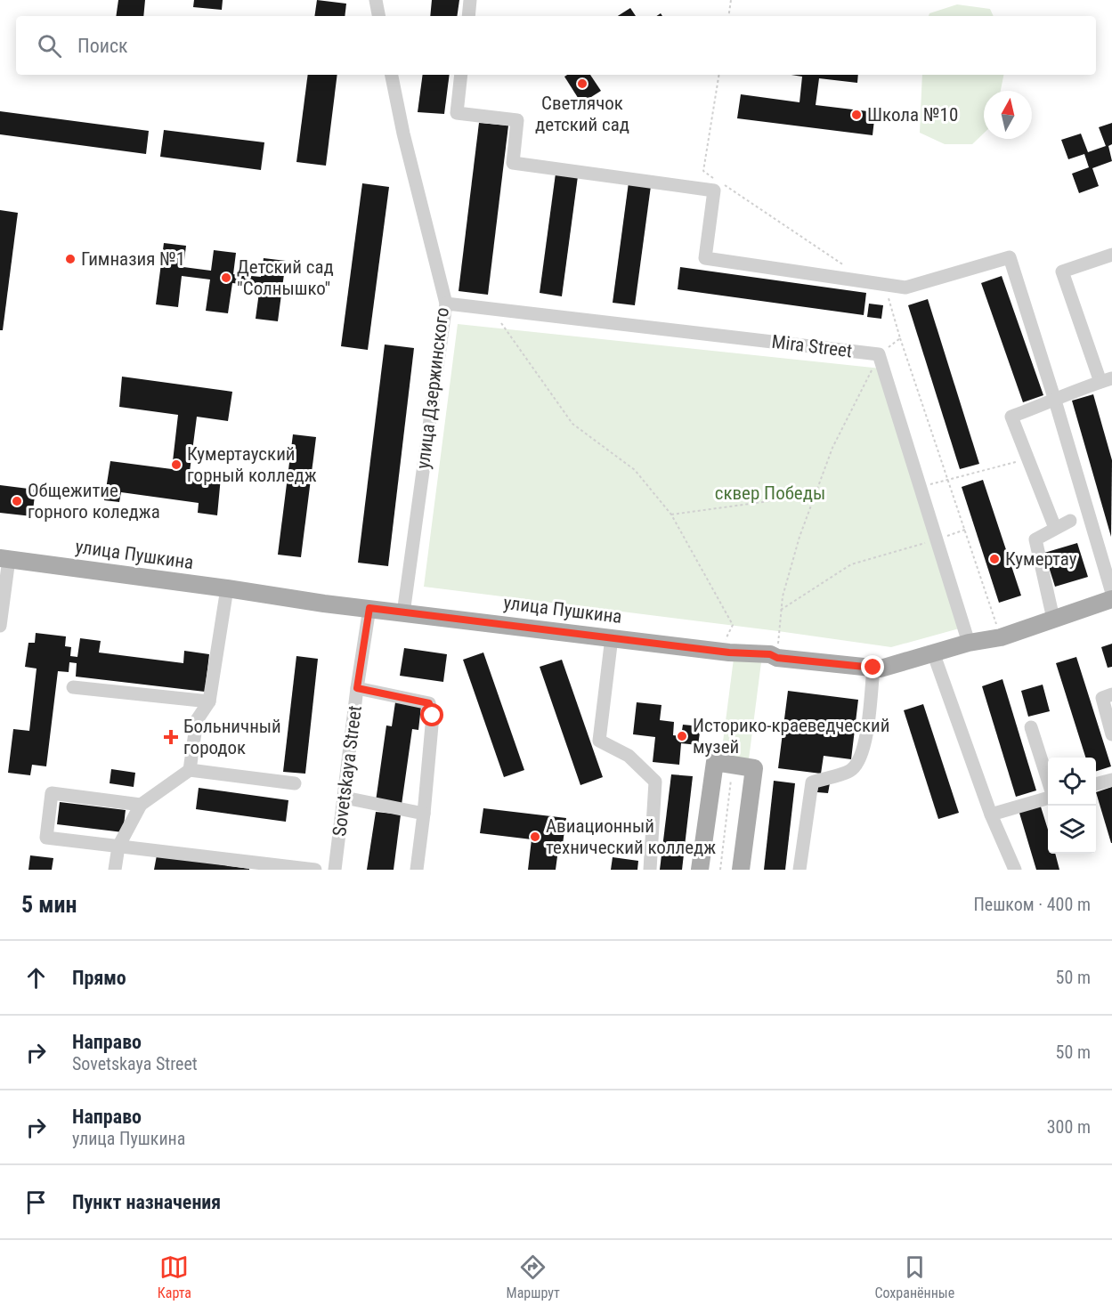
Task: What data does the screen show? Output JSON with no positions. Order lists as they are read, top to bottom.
{
  "streets": {
    "main road": ["улица Пушкина"],
    "street": ["Mira Street", "улица Дзержинского", "Sovetskaya Street"]
  },
  "crossings": [
    ["Mira Street", "улица Дзержинского"],
    ["Mira Street", "улица Пушкина"],
    ["улица Дзержинского", "улица Пушкина"],
    ["улица Пушкина", "Sovetskaya Street"]
  ],
  "parks": ["сквер Победы"],
  "places": {
    "other": [
      "Светлячок детский сад",
      "Школа №10",
      "Гимназия №1",
      "Детский сад \"Солнышко\"",
      "Кумертауский горный колледж",
      "Общежитие горного коледжа",
      "Кумертау",
      "Историко-краеведческий музей",
      "Авиационный технический колледж"
    ],
    "health": ["Больничный городок"]
  },
  "north": "top",
  "page": {
    "search": "Поиск",
    "heading": ["5 мин", "Пешком · 400 m"],
    "list": [
      ["Прямо", "50 m"],
      ["Направо", "Sovetskaya Street", "50 m"],
      ["Направо", "улица Пушкина", "300 m"],
      "Пункт назначения"
    ],
    "nav": ["Карта", "Маршрут", "Сохранённые"]
  }
}
